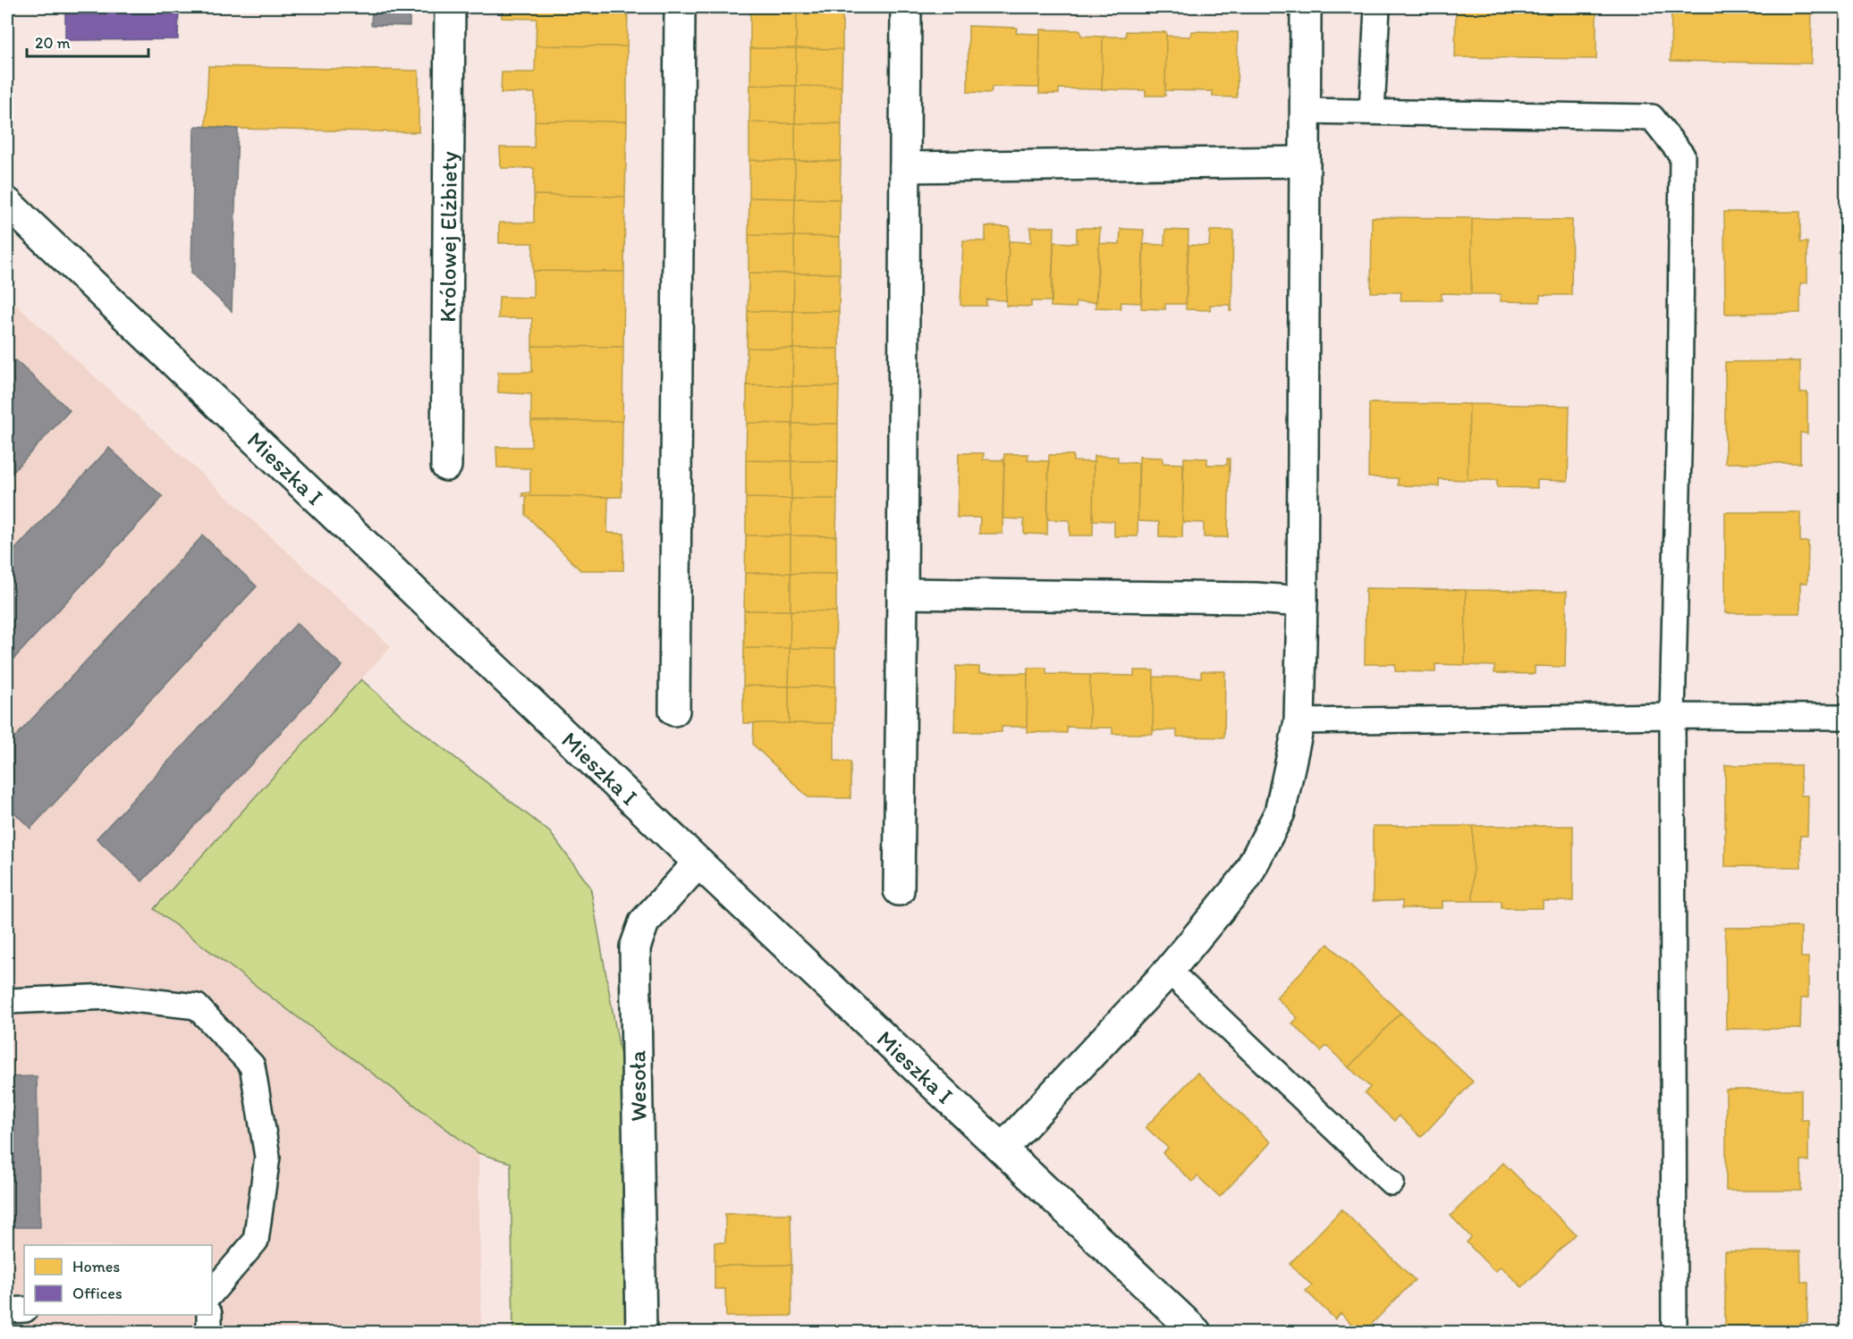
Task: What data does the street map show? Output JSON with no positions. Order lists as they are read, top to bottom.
{
  "streets": {
    "street": ["Królowej Elżbiety", "Mieszka I", "Wesoła"]
  },
  "crossings": [
    ["Mieszka I", "Wesoła"]
  ],
  "legend": ["Homes", "Offices"],
  "scale_bar": "20 m"
}
